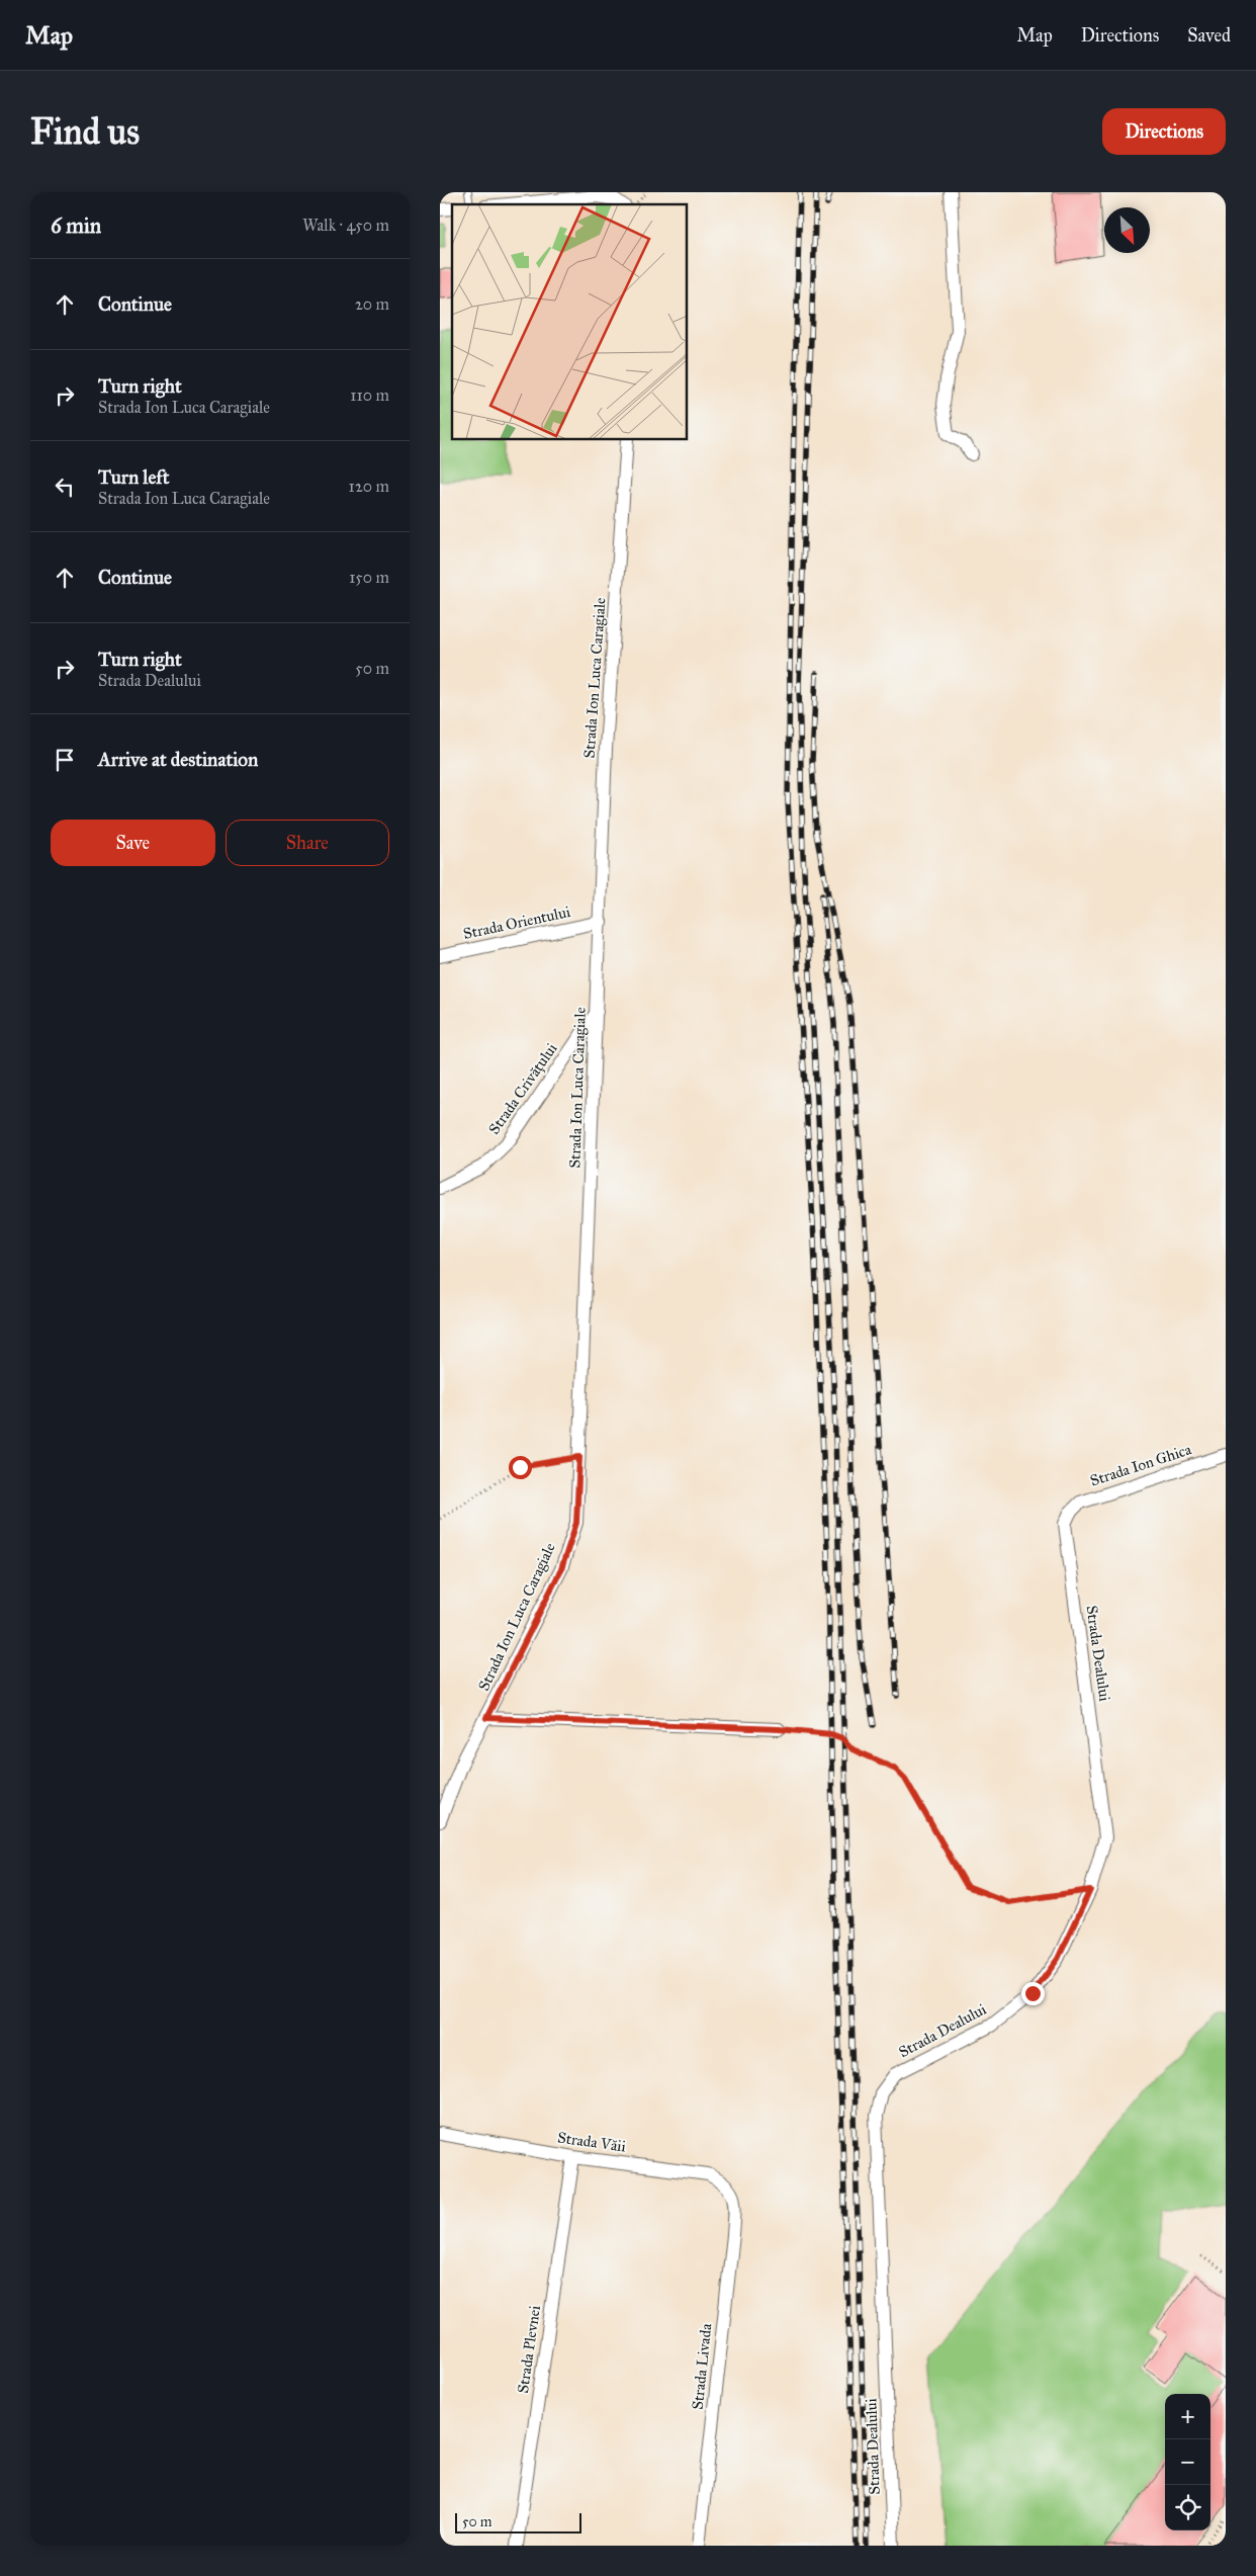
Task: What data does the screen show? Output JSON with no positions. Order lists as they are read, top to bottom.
{
  "streets": {
    "street": [
      "Strada Ion Luca Caragiale",
      "Strada Orientului",
      "Strada Crivățului",
      "Strada Ion Ghica",
      "Strada Dealului",
      "Strada Văii",
      "Strada Plevnei",
      "Strada Livada"
    ]
  },
  "crossings": [
    ["Strada Ion Luca Caragiale", "Strada Orientului"],
    ["Strada Ion Luca Caragiale", "Strada Crivățului"],
    ["Strada Ion Ghica", "Strada Dealului"],
    ["Strada Văii", "Strada Plevnei"],
    ["Strada Văii", "Strada Livada"]
  ],
  "scale_bar": "50 m",
  "north": "bottom right",
  "page": {
    "header": "Map",
    "nav": ["Map", "Directions", "Saved"],
    "buttons": [
      "Directions",
      ["Save", "Share"]
    ],
    "title": "Find us",
    "heading": ["6 min", "Walk · 450 m"],
    "list": [
      ["Continue", "20 m"],
      ["Turn right", "Strada Ion Luca Caragiale", "110 m"],
      ["Turn left", "Strada Ion Luca Caragiale", "120 m"],
      ["Continue", "150 m"],
      ["Turn right", "Strada Dealului", "50 m"],
      "Arrive at destination"
    ],
    "map_buttons": ["+", "−"],
    "scale": "50 m"
  }
}
